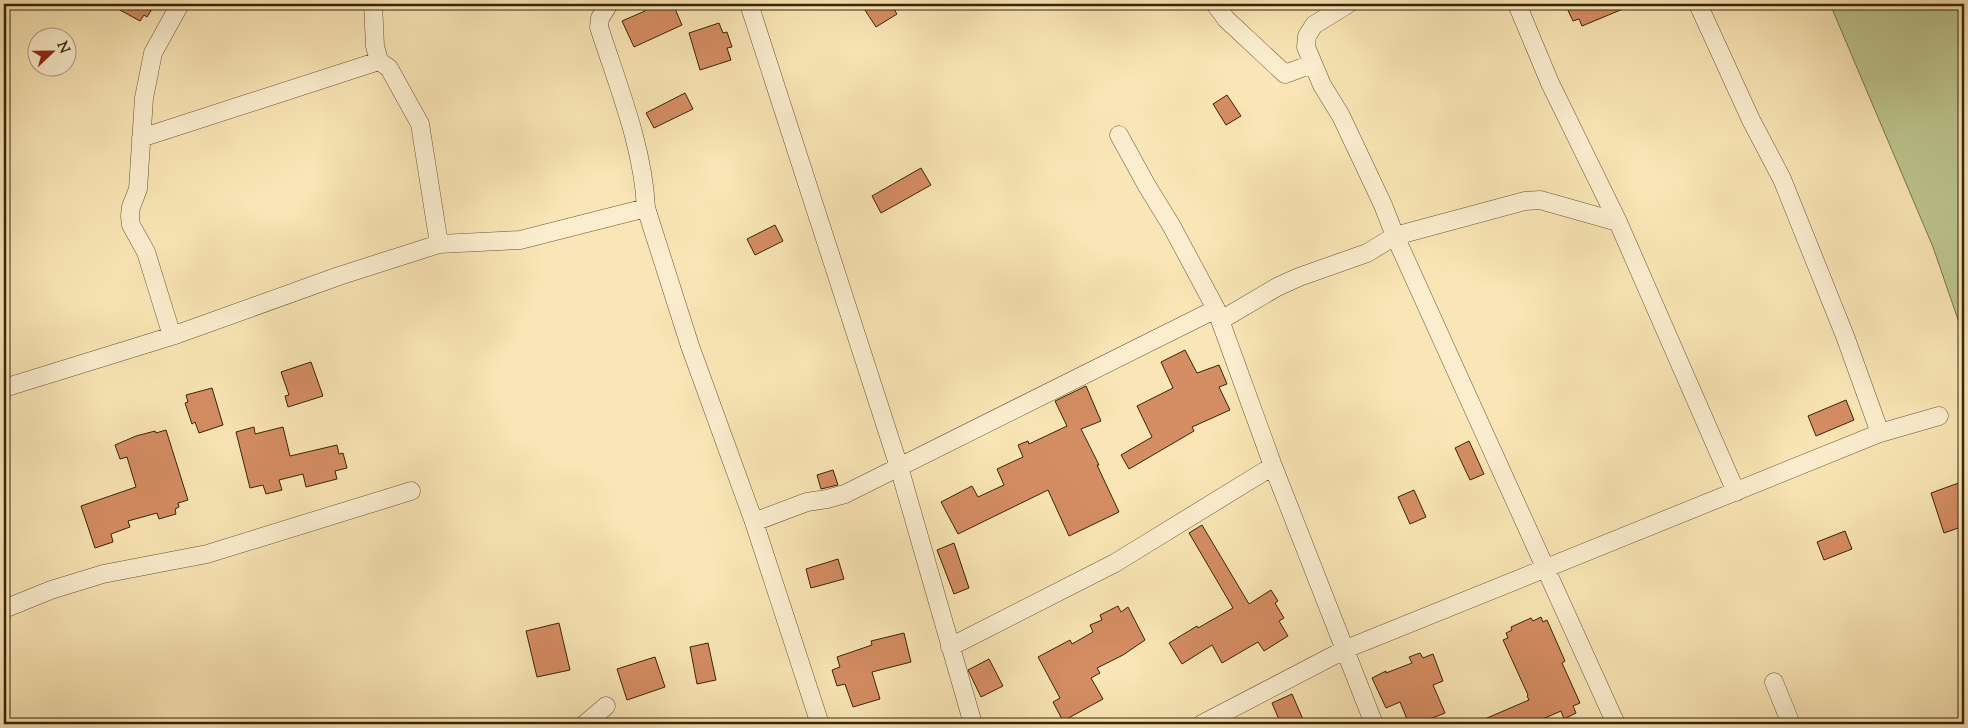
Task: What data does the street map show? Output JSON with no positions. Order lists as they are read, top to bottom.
{
  "north": "right"
}
